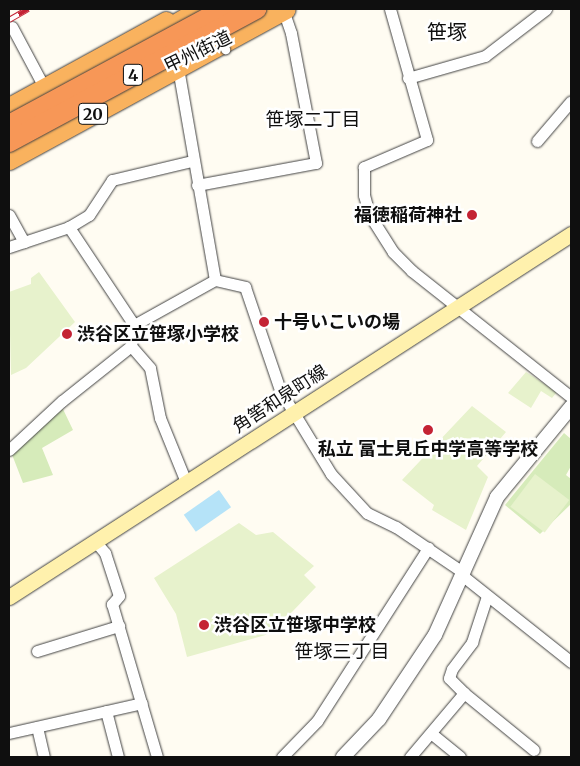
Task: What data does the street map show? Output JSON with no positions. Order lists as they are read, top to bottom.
{
  "streets": {
    "highway": ["甲州街道", "4", "20"],
    "main road": ["角筈和泉町線"]
  },
  "crossings": [
    ["甲州街道", "20"]
  ],
  "districts": ["笹塚", "笹塚二丁目", "笹塚三丁目"],
  "places": [
    "福徳稲荷神社",
    "十号いこいの場",
    "渋谷区立笹塚小学校",
    "私立 富士見丘中学高等学校",
    "渋谷区立笹塚中学校"
  ]
}
